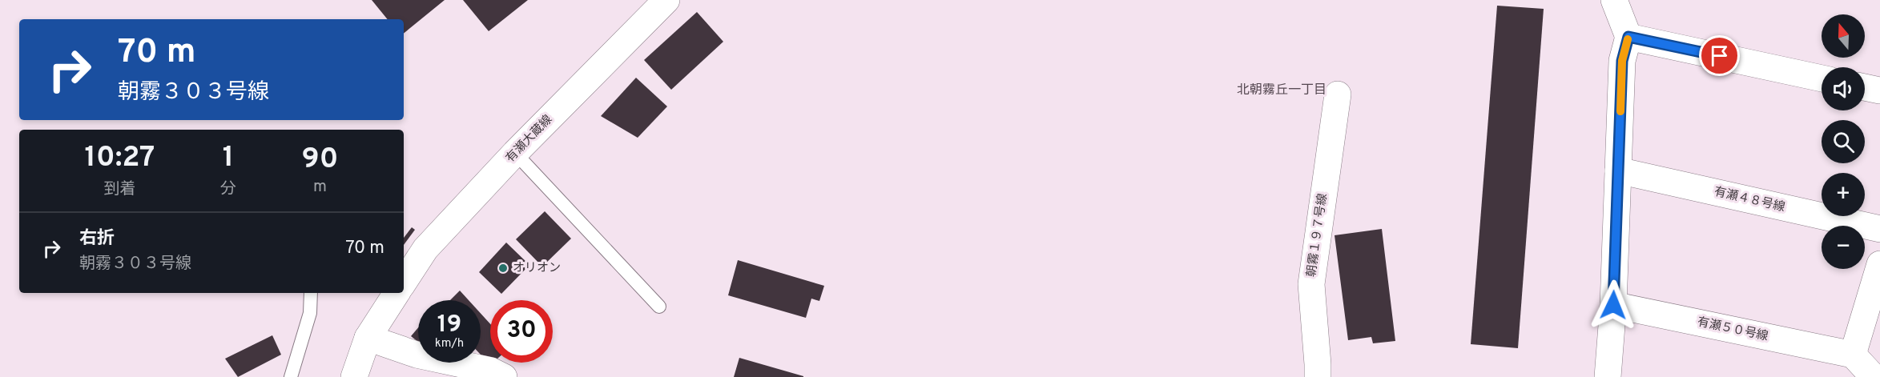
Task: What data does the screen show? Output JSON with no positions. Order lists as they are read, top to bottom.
{
  "streets": {
    "street": [
      "有瀬大蔵線",
      "有瀬４８号線",
      "朝霧１９７号線",
      "有瀬５０号線"
    ]
  },
  "districts": ["北朝霧丘一丁目"],
  "places": ["オリオン"],
  "north": "top",
  "page": {
    "map_buttons": ["+", "−"],
    "turn": ["70 m", "朝霧３０３号線"],
    "eta": [
      "10:27",
      "到着",
      "1",
      "分",
      "90",
      "m"
    ],
    "list": [
      {
        "name": "右折",
        "note": "朝霧３０３号線",
        "value": "70 m"
      }
    ],
    "speed": "19 km/h",
    "limit": "30"
  }
}
